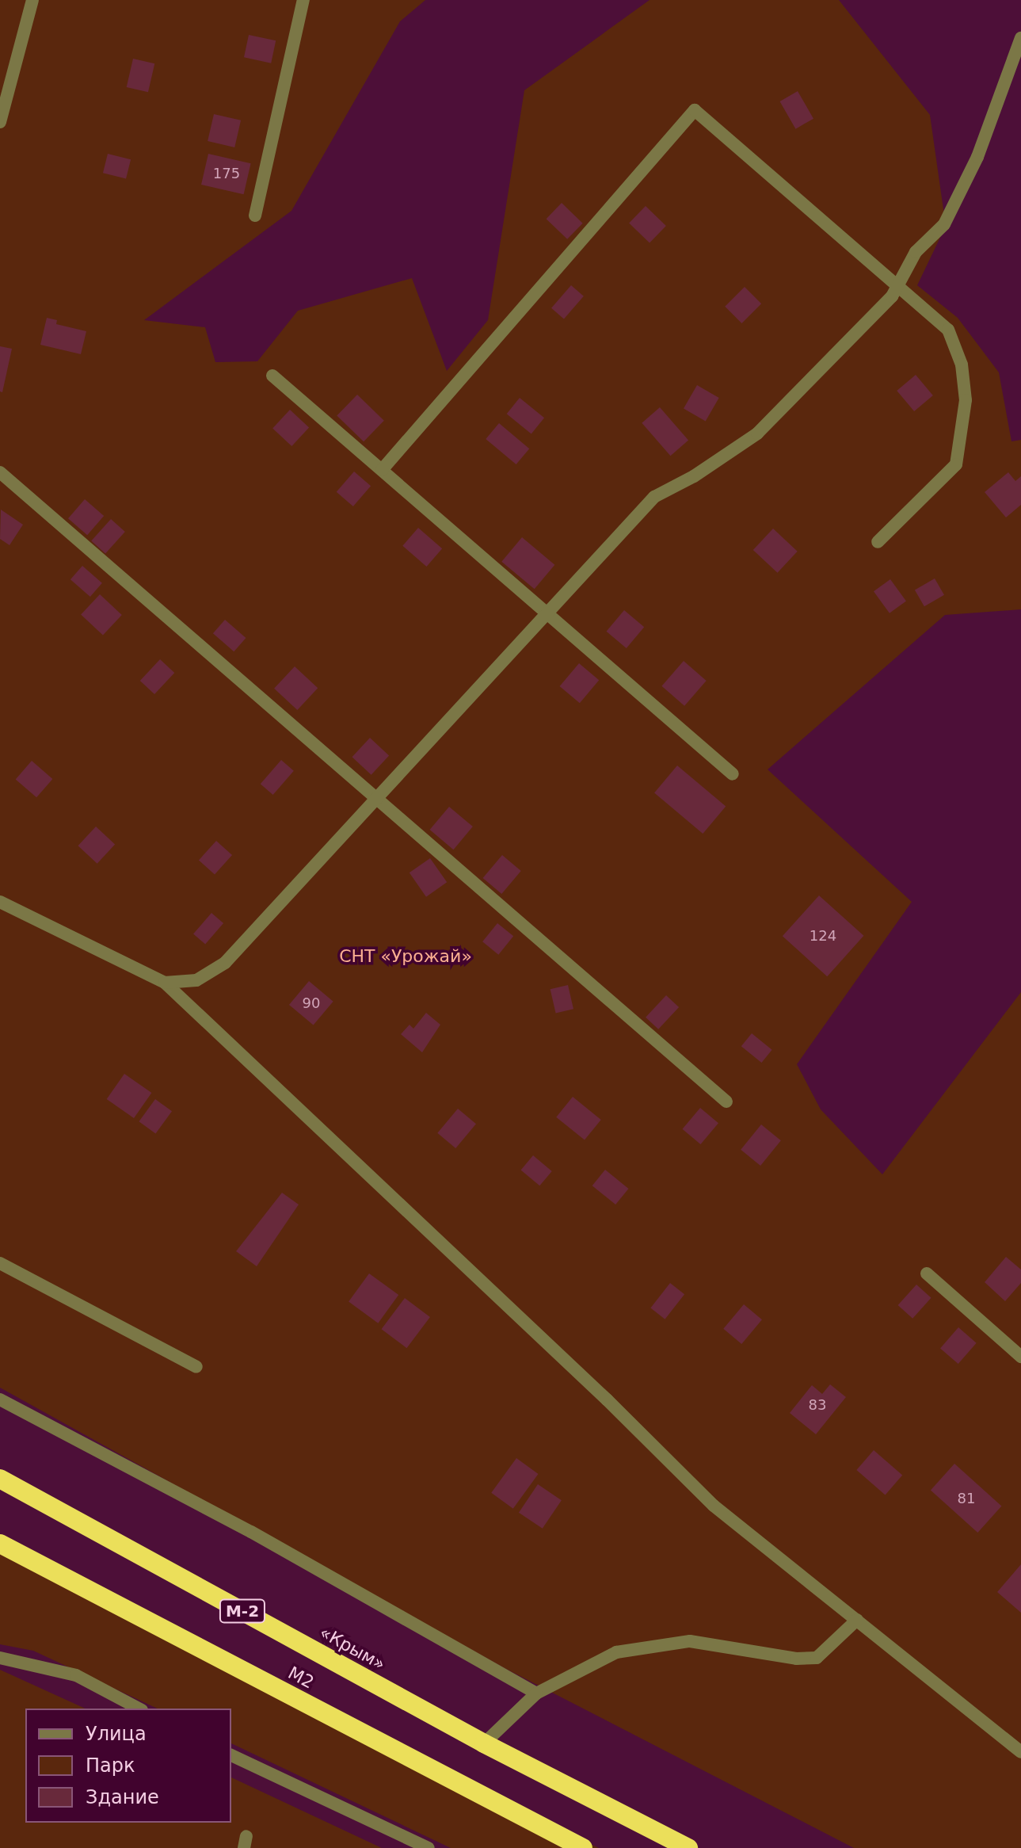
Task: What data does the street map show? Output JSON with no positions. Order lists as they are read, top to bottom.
{
  "streets": {
    "highway": ["М-2", "«Крым»", "М2"]
  },
  "parks": ["СНТ «Урожай»"],
  "house_numbers": [
    "175",
    "124",
    "90",
    "83",
    "81"
  ],
  "legend": ["Улица", "Парк", "Здание"]
}
